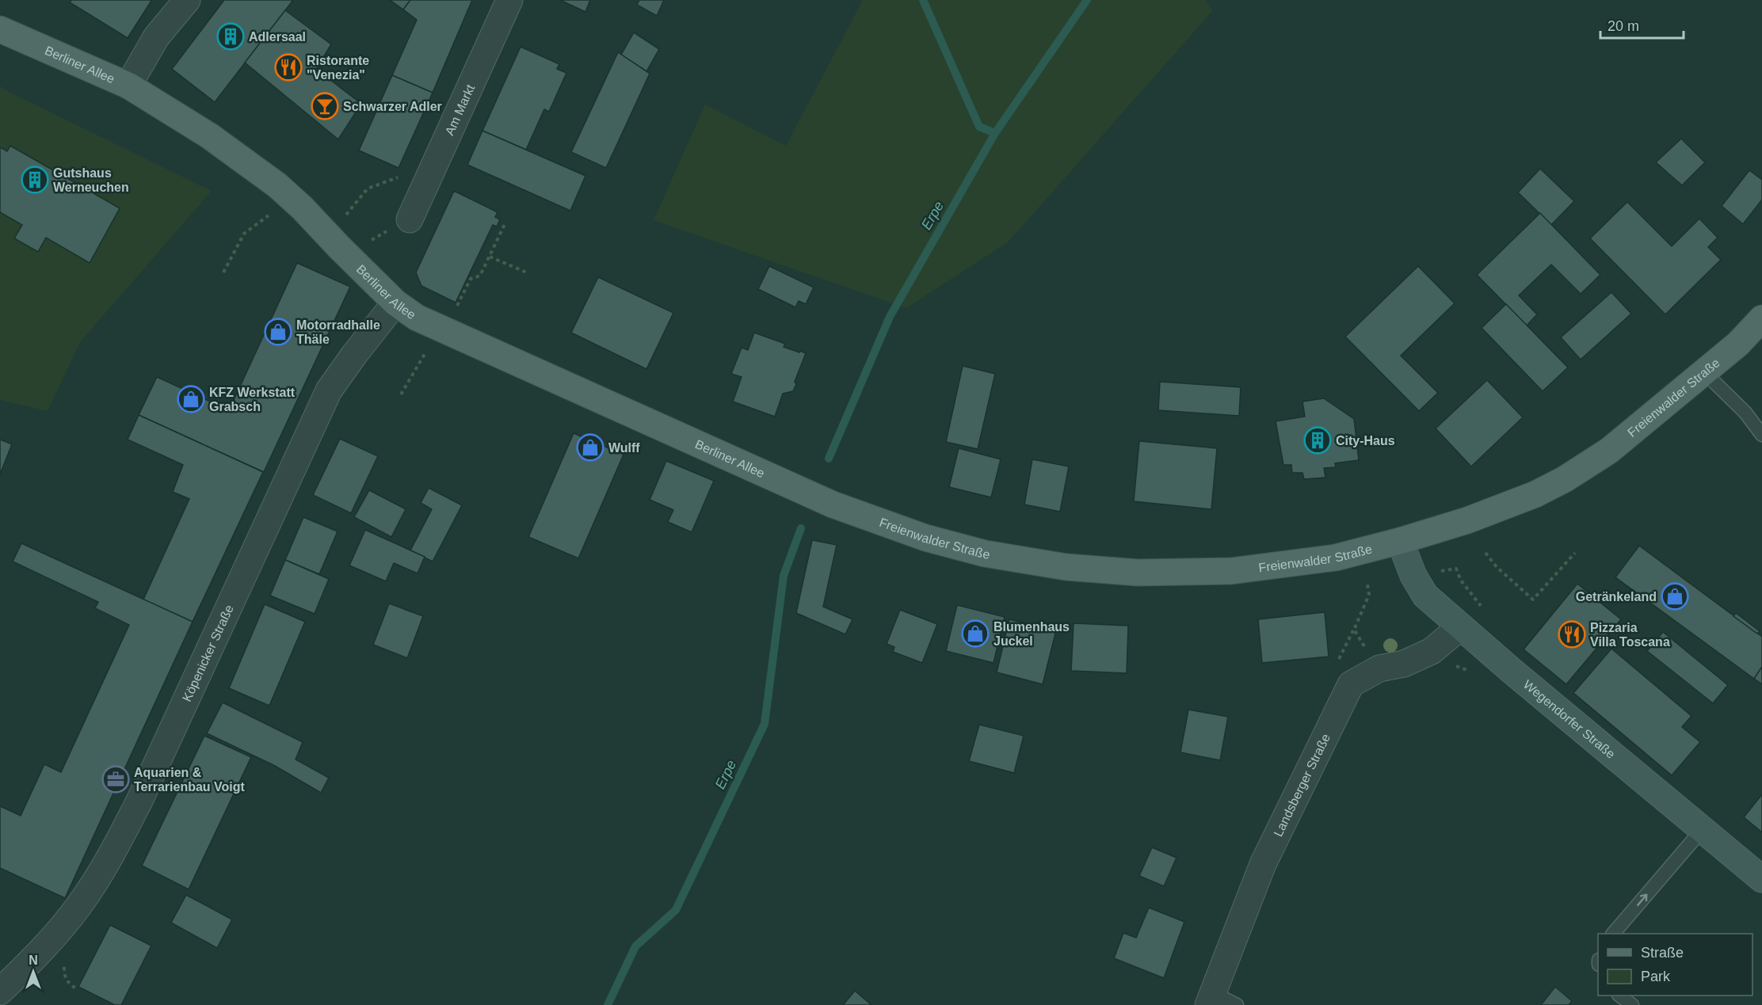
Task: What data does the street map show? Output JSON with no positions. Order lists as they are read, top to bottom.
{
  "streets": {
    "main road": ["Berliner Allee", "Freienwalder Straße", "Wegendorfer Straße"],
    "street": ["Am Markt", "Köpenicker Straße", "Landsberger Straße"]
  },
  "crossings": [
    ["Berliner Allee", "Freienwalder Straße"],
    ["Berliner Allee", "Köpenicker Straße"],
    ["Freienwalder Straße", "Wegendorfer Straße"],
    ["Wegendorfer Straße", "Landsberger Straße"]
  ],
  "water": ["Erpe"],
  "places": {
    "building": ["Adlersaal", "Gutshaus Werneuchen", "City-Haus"],
    "restaurant": ["Ristorante \"Venezia\"", "Pizzaria Villa Toscana"],
    "bar": ["Schwarzer Adler"],
    "shop": [
      "Motorradhalle Thäle",
      "KFZ Werkstatt Grabsch",
      "Wulff",
      "Getränkeland",
      "Blumenhaus Juckel"
    ],
    "office": ["Aquarien & Terrarienbau Voigt"]
  },
  "legend": ["Straße", "Park"],
  "scale_bar": "20 m",
  "north": "top"
}
